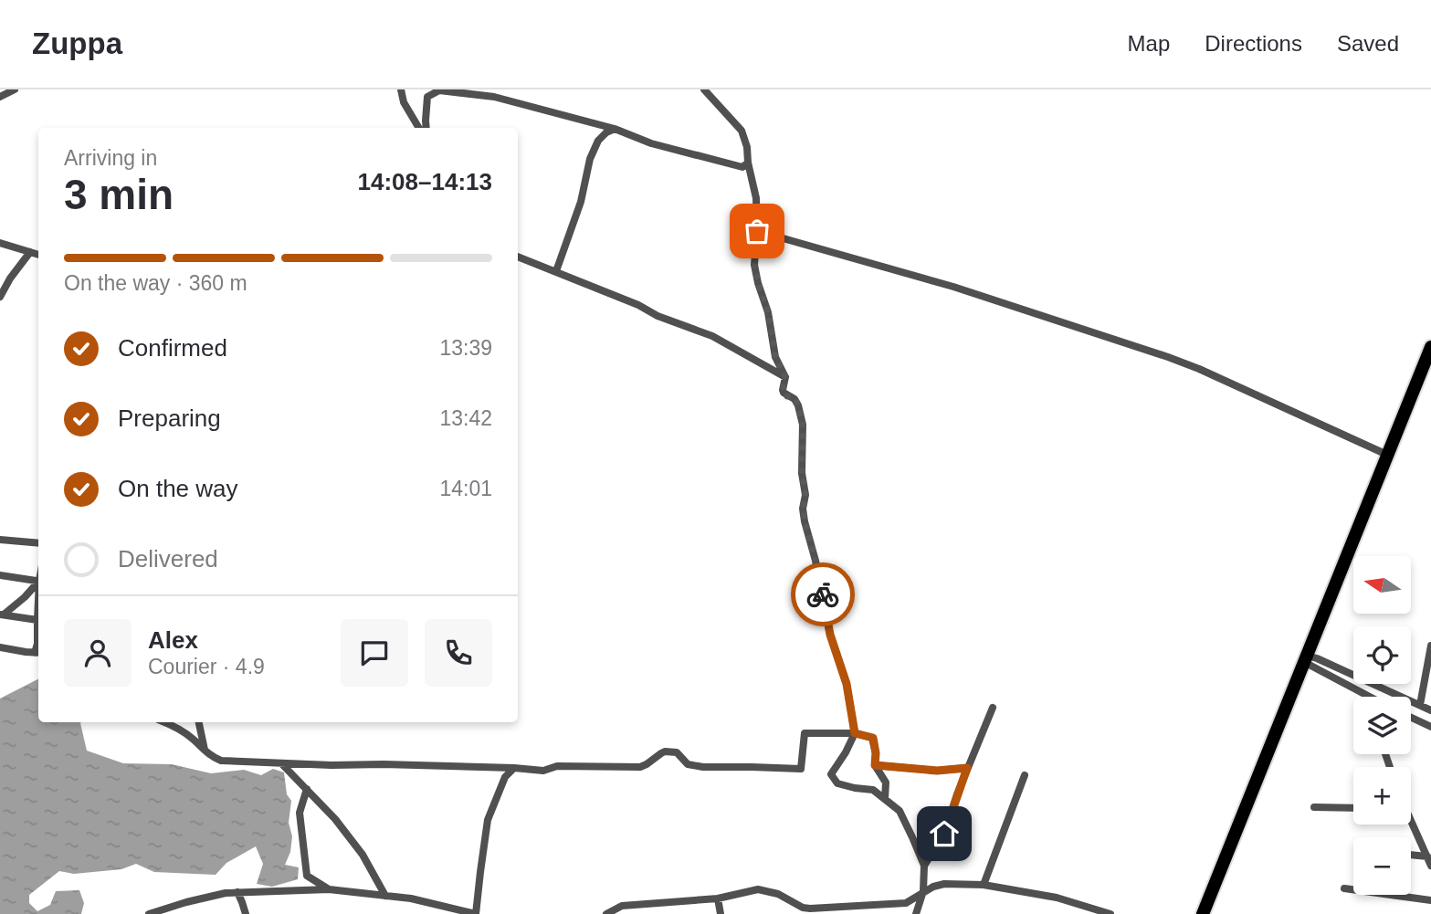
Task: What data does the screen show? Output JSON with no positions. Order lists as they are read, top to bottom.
{
  "north": "left",
  "page": {
    "header": "Zuppa",
    "nav": ["Map", "Directions", "Saved"],
    "heading": ["3 min", "Arriving in", "14:08–14:13"],
    "panel": ["Alex", "Courier · 4.9"],
    "bar": "On the way · 360 m",
    "list": [
      ["Confirmed", "13:39"],
      ["Preparing", "13:42"],
      ["On the way", "14:01"],
      "Delivered"
    ],
    "map_buttons": ["+", "−"]
  }
}
